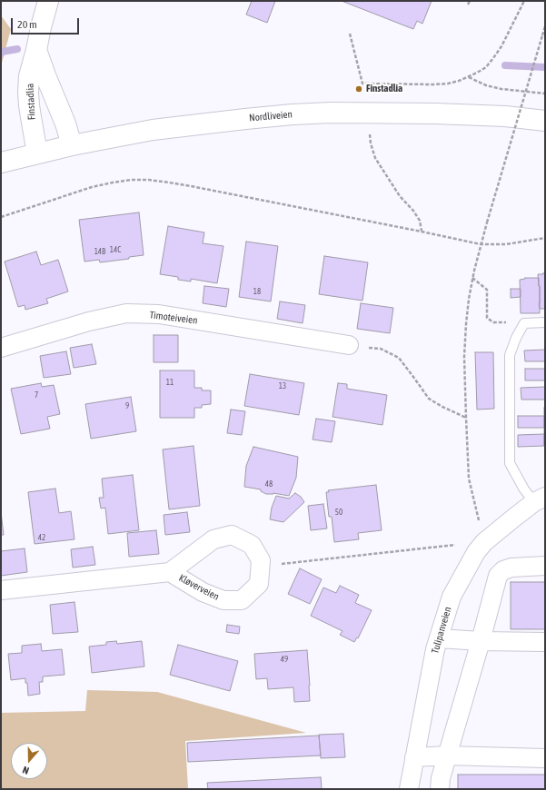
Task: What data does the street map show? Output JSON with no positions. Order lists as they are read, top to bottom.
{
  "streets": {
    "main road": ["Finstadlia", "Nordliveien"],
    "street": ["Timoteiveien", "Kløverveien", "Tulipanveien"]
  },
  "crossings": [
    ["Finstadlia", "Nordliveien"]
  ],
  "places": ["Finstadlia"],
  "house_numbers": [
    "14C",
    "14B",
    "18",
    "11",
    "13",
    "7",
    "9",
    "48",
    "50",
    "42",
    "49"
  ],
  "scale_bar": "20 m",
  "north": "bottom"
}
